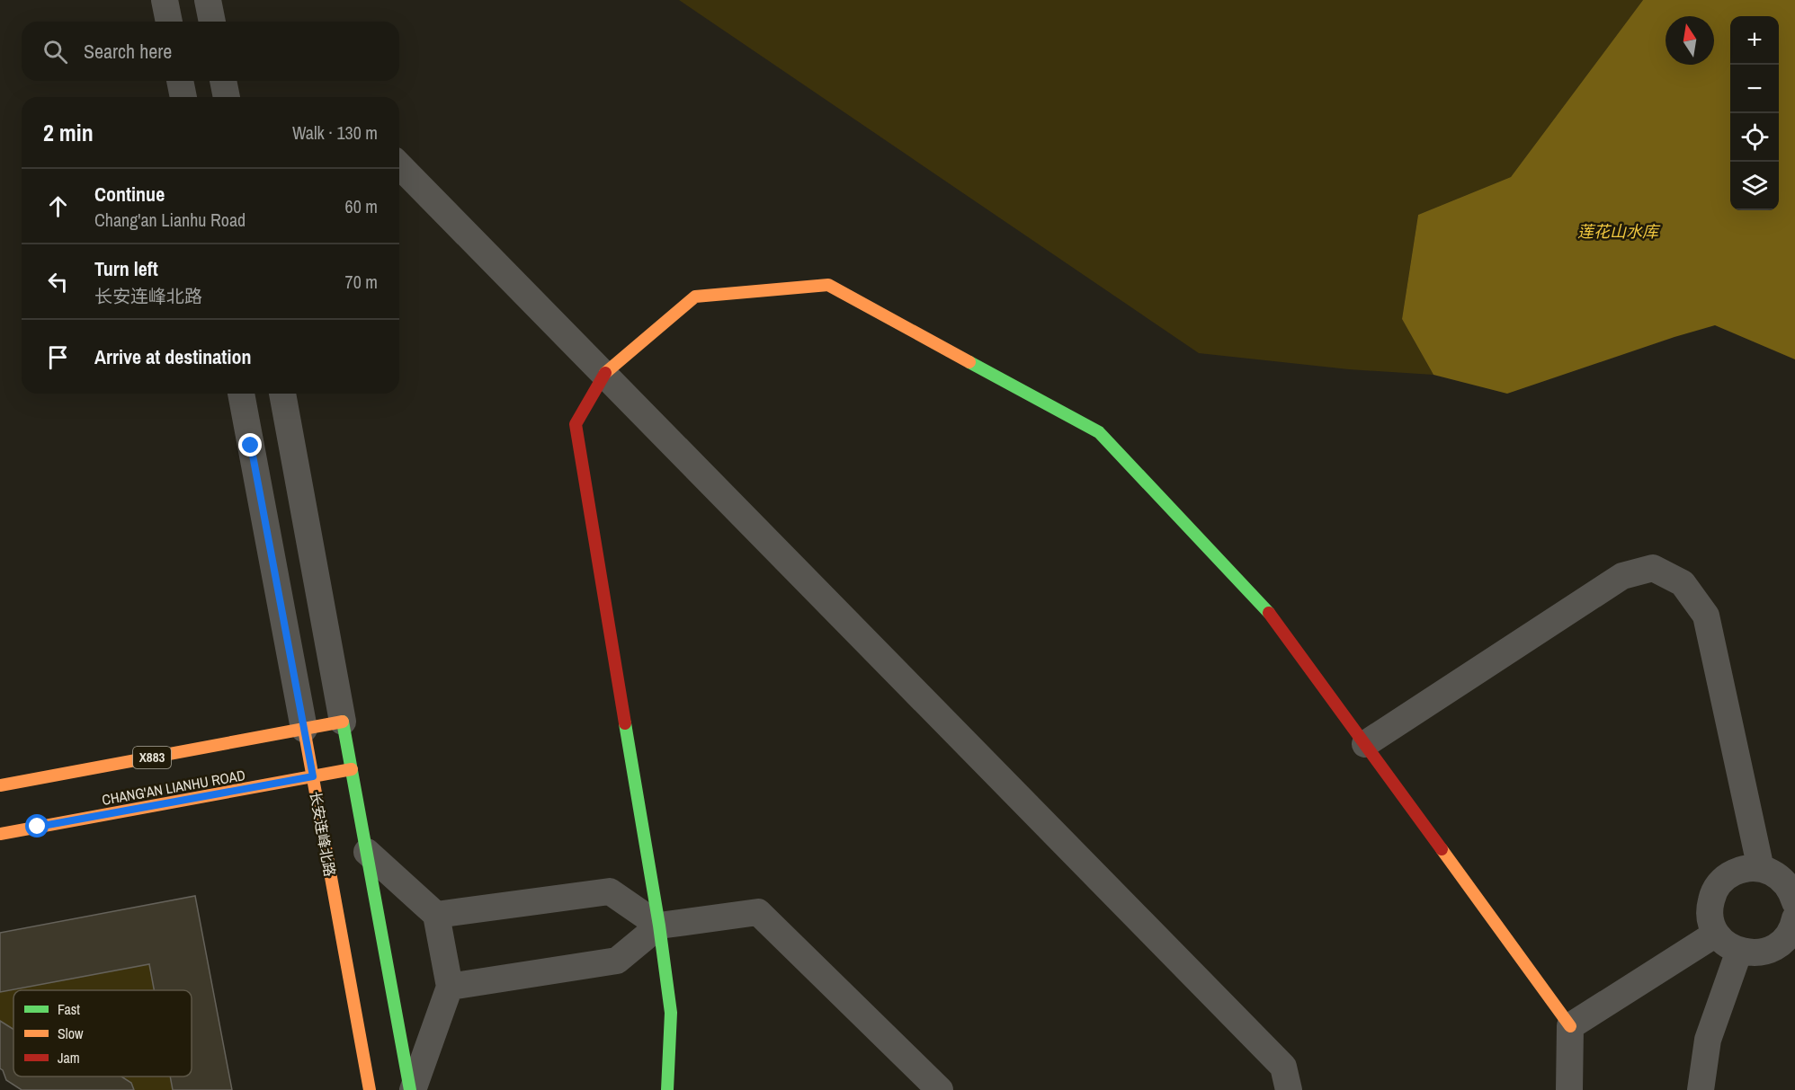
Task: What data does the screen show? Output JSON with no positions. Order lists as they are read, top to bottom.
{
  "streets": {
    "street": ["X883", "CHANG'AN LIANHU ROAD", "长安连峰北路"]
  },
  "crossings": [
    ["X883", "长安连峰北路"],
    ["CHANG'AN LIANHU ROAD", "长安连峰北路"]
  ],
  "water": ["莲花山水库"],
  "legend": ["Fast", "Slow", "Jam"],
  "north": "top",
  "page": {
    "map_buttons": ["+", "−"],
    "search": "Search here",
    "heading": ["2 min", "Walk · 130 m"],
    "list": [
      ["Continue", "Chang'an Lianhu Road", "60 m"],
      ["Turn left", "长安连峰北路", "70 m"],
      "Arrive at destination"
    ]
  }
}
